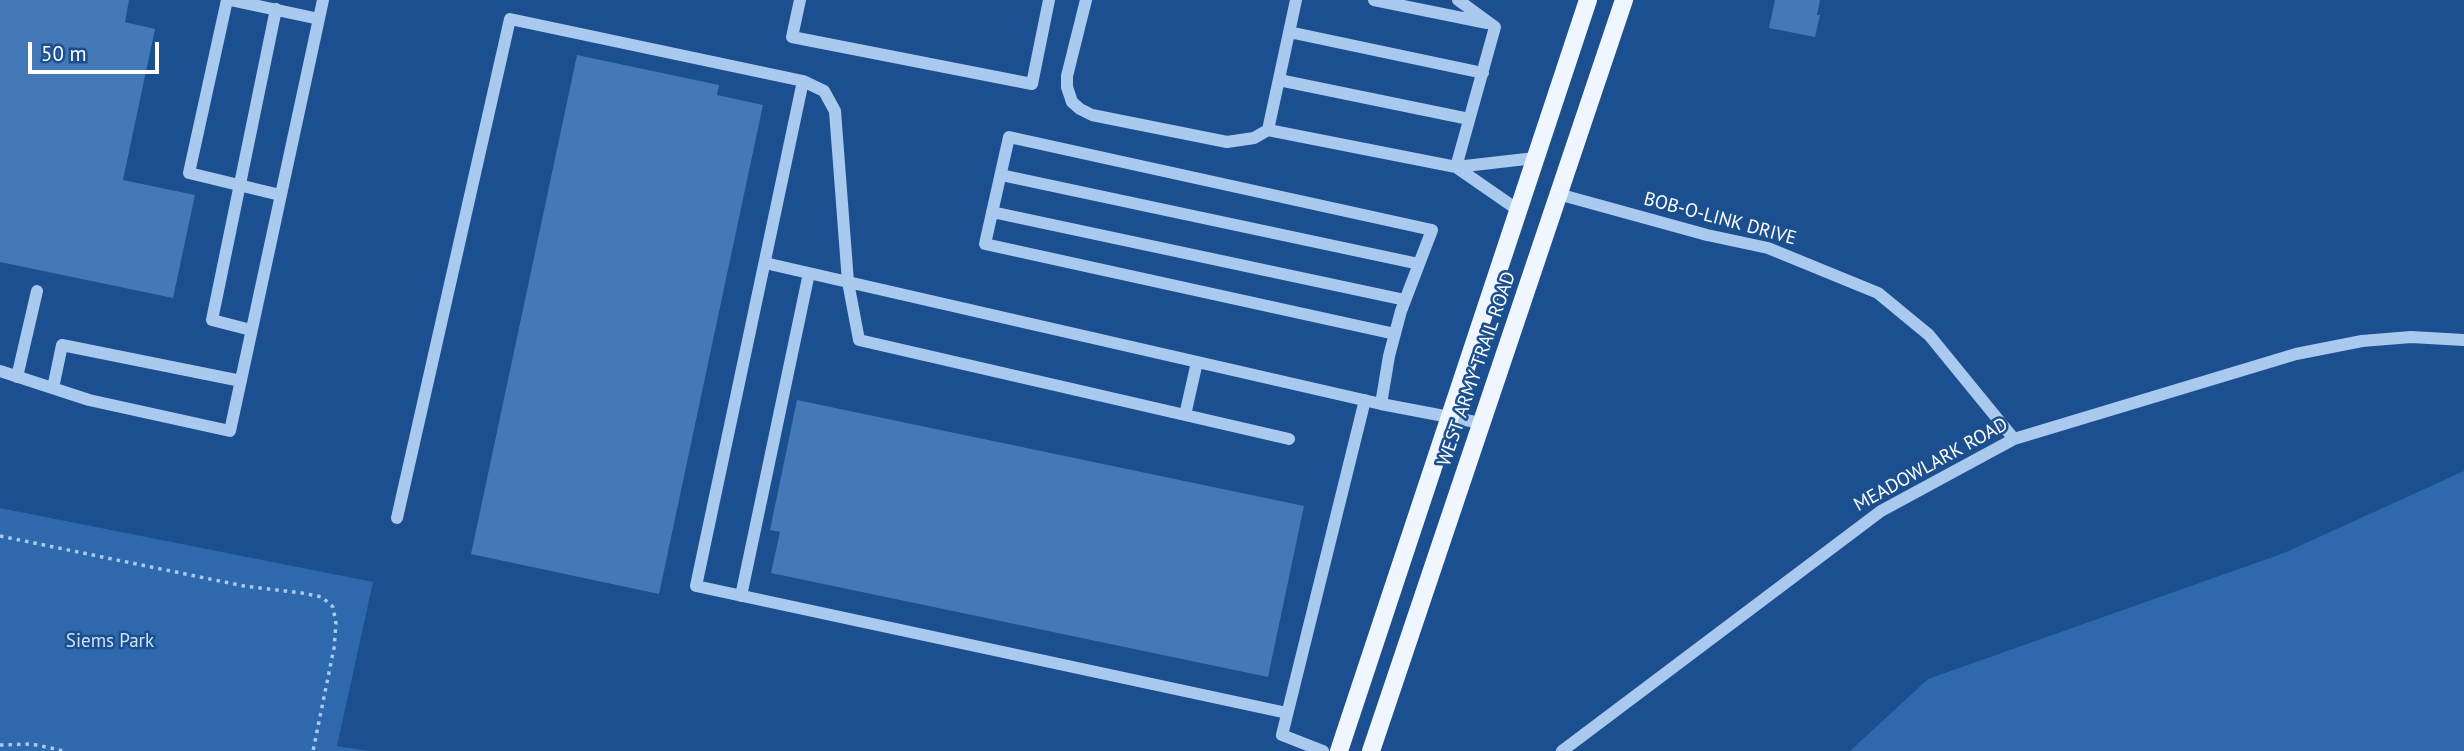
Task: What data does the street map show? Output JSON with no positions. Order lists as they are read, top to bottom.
{
  "streets": {
    "main road": ["WEST ARMY TRAIL ROAD"],
    "street": ["BOB-O-LINK DRIVE", "MEADOWLARK ROAD"]
  },
  "crossings": [
    ["BOB-O-LINK DRIVE", "WEST ARMY TRAIL ROAD"],
    ["BOB-O-LINK DRIVE", "MEADOWLARK ROAD"]
  ],
  "parks": ["Siems Park"],
  "scale_bar": "50 m"
}
